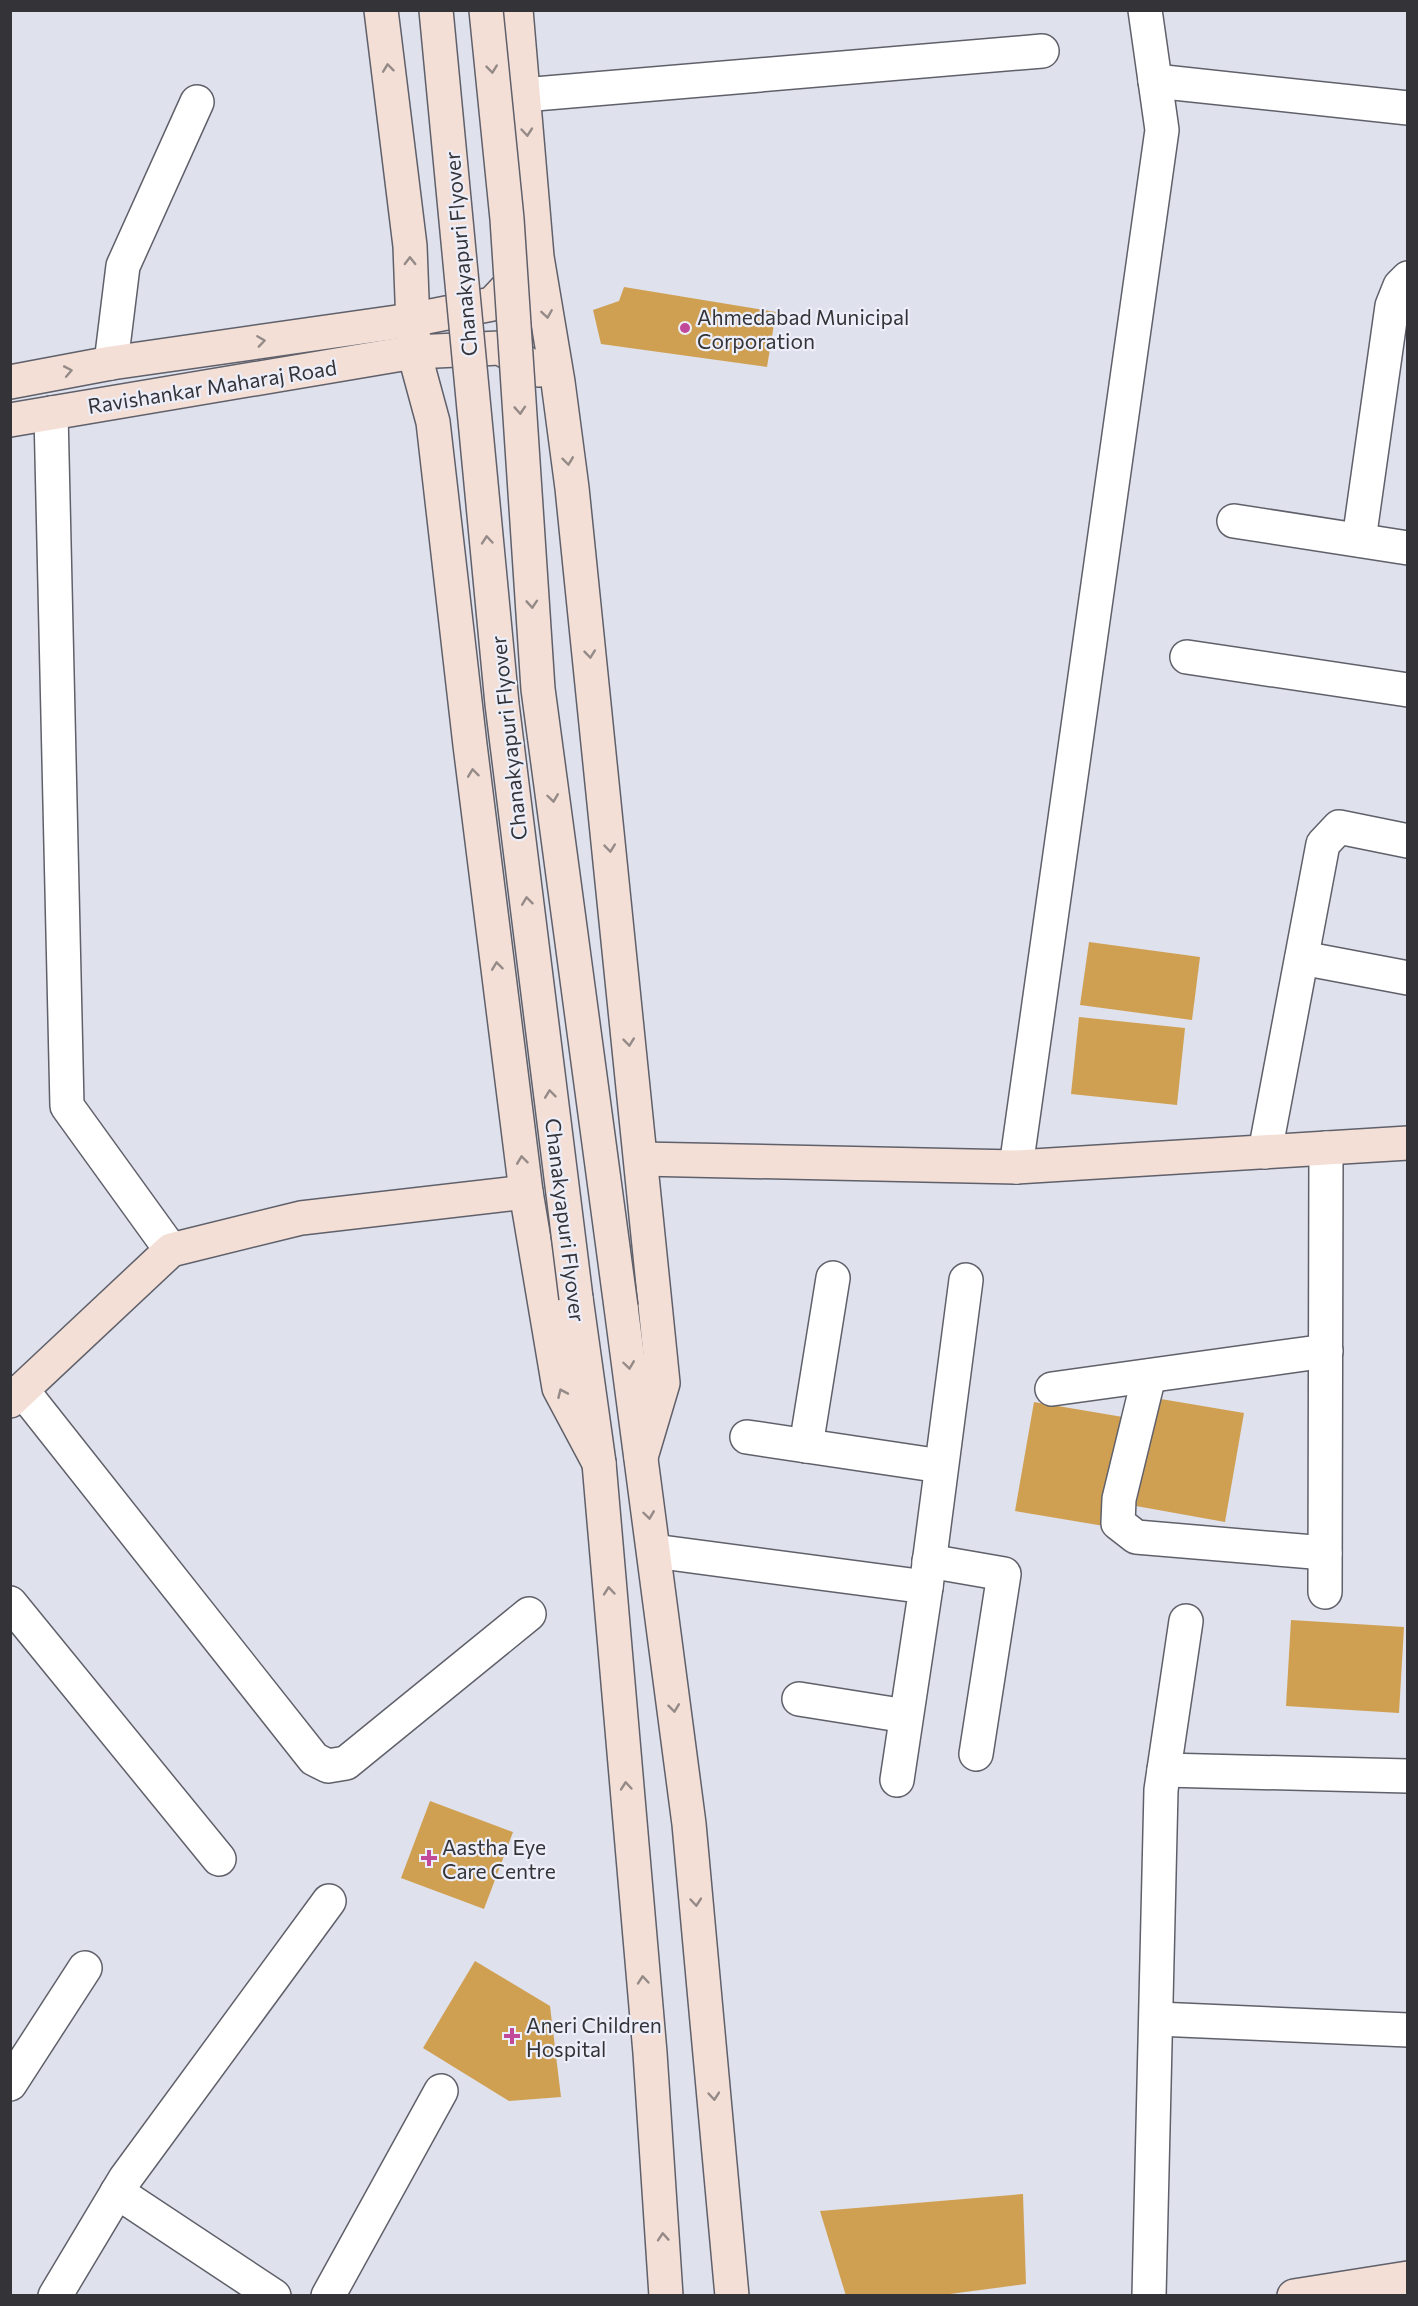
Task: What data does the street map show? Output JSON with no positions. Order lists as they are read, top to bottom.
{
  "streets": {
    "main road": ["Chanakyapuri Flyover", "Ravishankar Maharaj Road"]
  },
  "places": {
    "other": ["Ahmedabad Municipal Corporation"],
    "health": ["Aastha Eye Care Centre", "Aneri Children Hospital"]
  }
}
